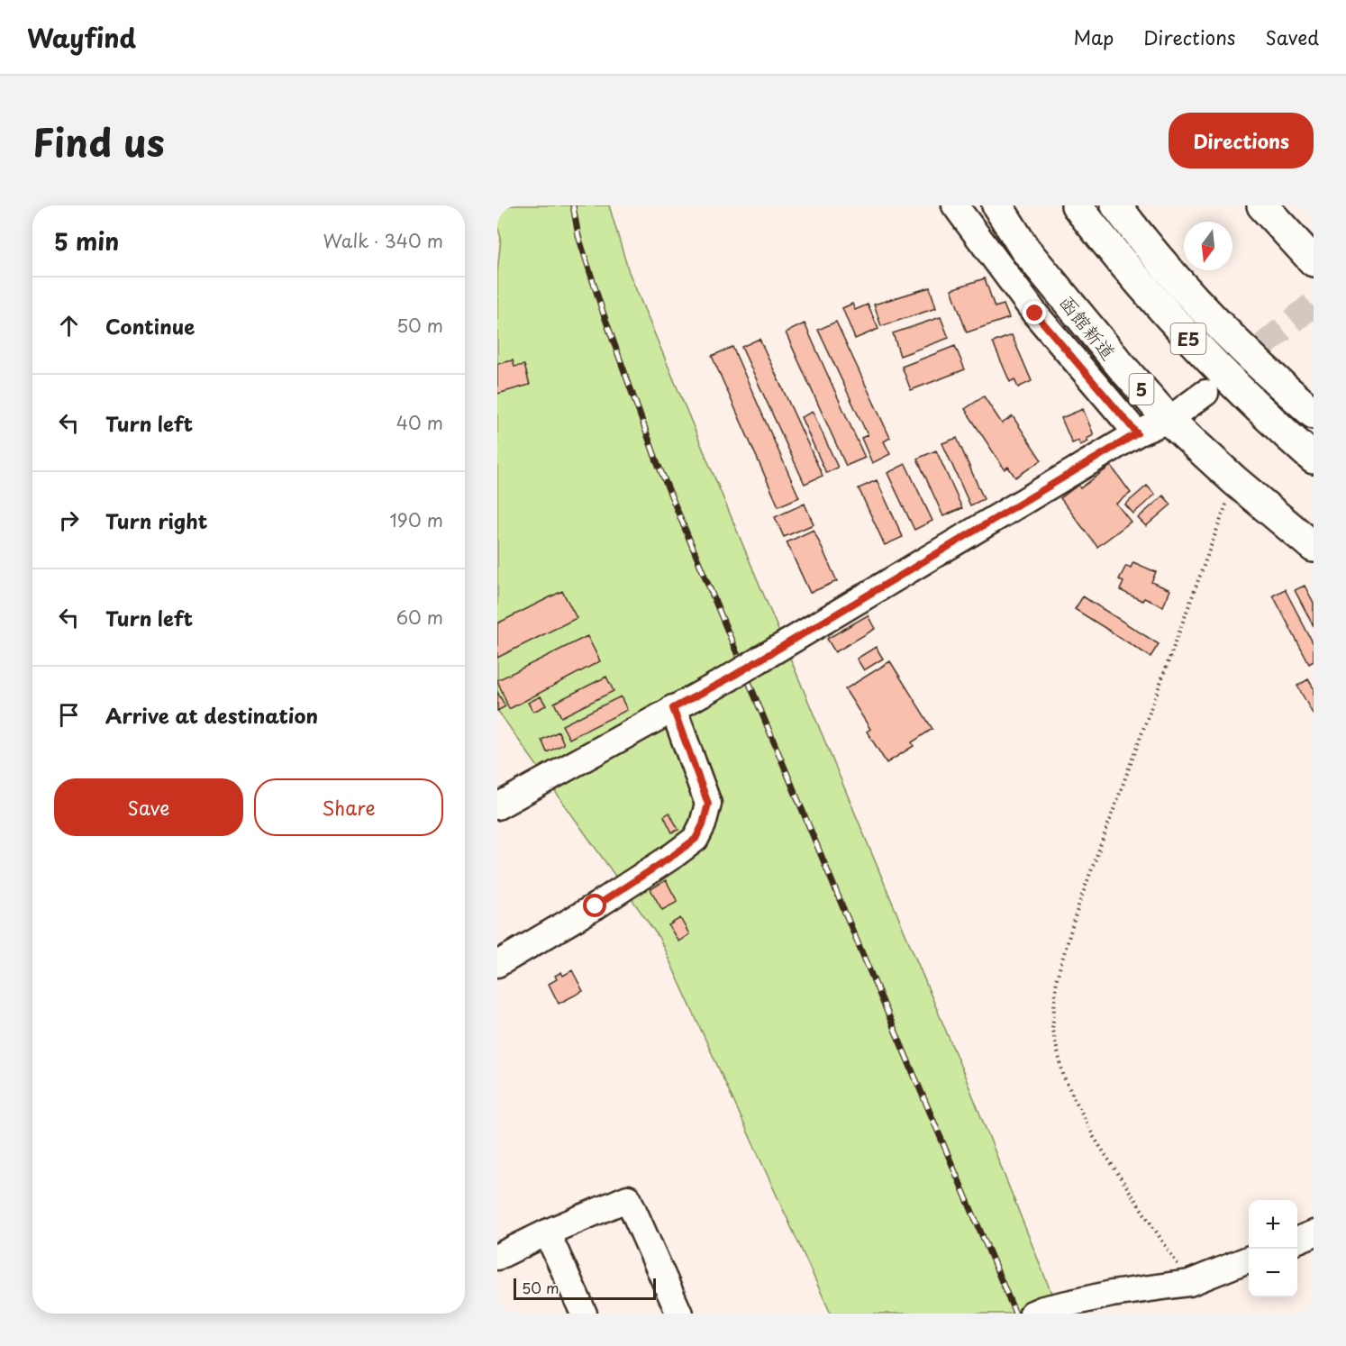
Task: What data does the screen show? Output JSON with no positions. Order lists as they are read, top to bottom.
{
  "streets": {
    "highway": ["函館新道", "E5", "5"]
  },
  "scale_bar": "50 m",
  "north": "bottom",
  "page": {
    "header": "Wayfind",
    "nav": ["Map", "Directions", "Saved"],
    "title": "Find us",
    "buttons": [
      "Directions",
      ["Save", "Share"]
    ],
    "heading": ["5 min", "Walk · 340 m"],
    "list": [
      ["Continue", "50 m"],
      ["Turn left", "40 m"],
      ["Turn right", "190 m"],
      ["Turn left", "60 m"],
      "Arrive at destination"
    ],
    "map_buttons": ["+", "−"],
    "scale": "50 m"
  }
}
